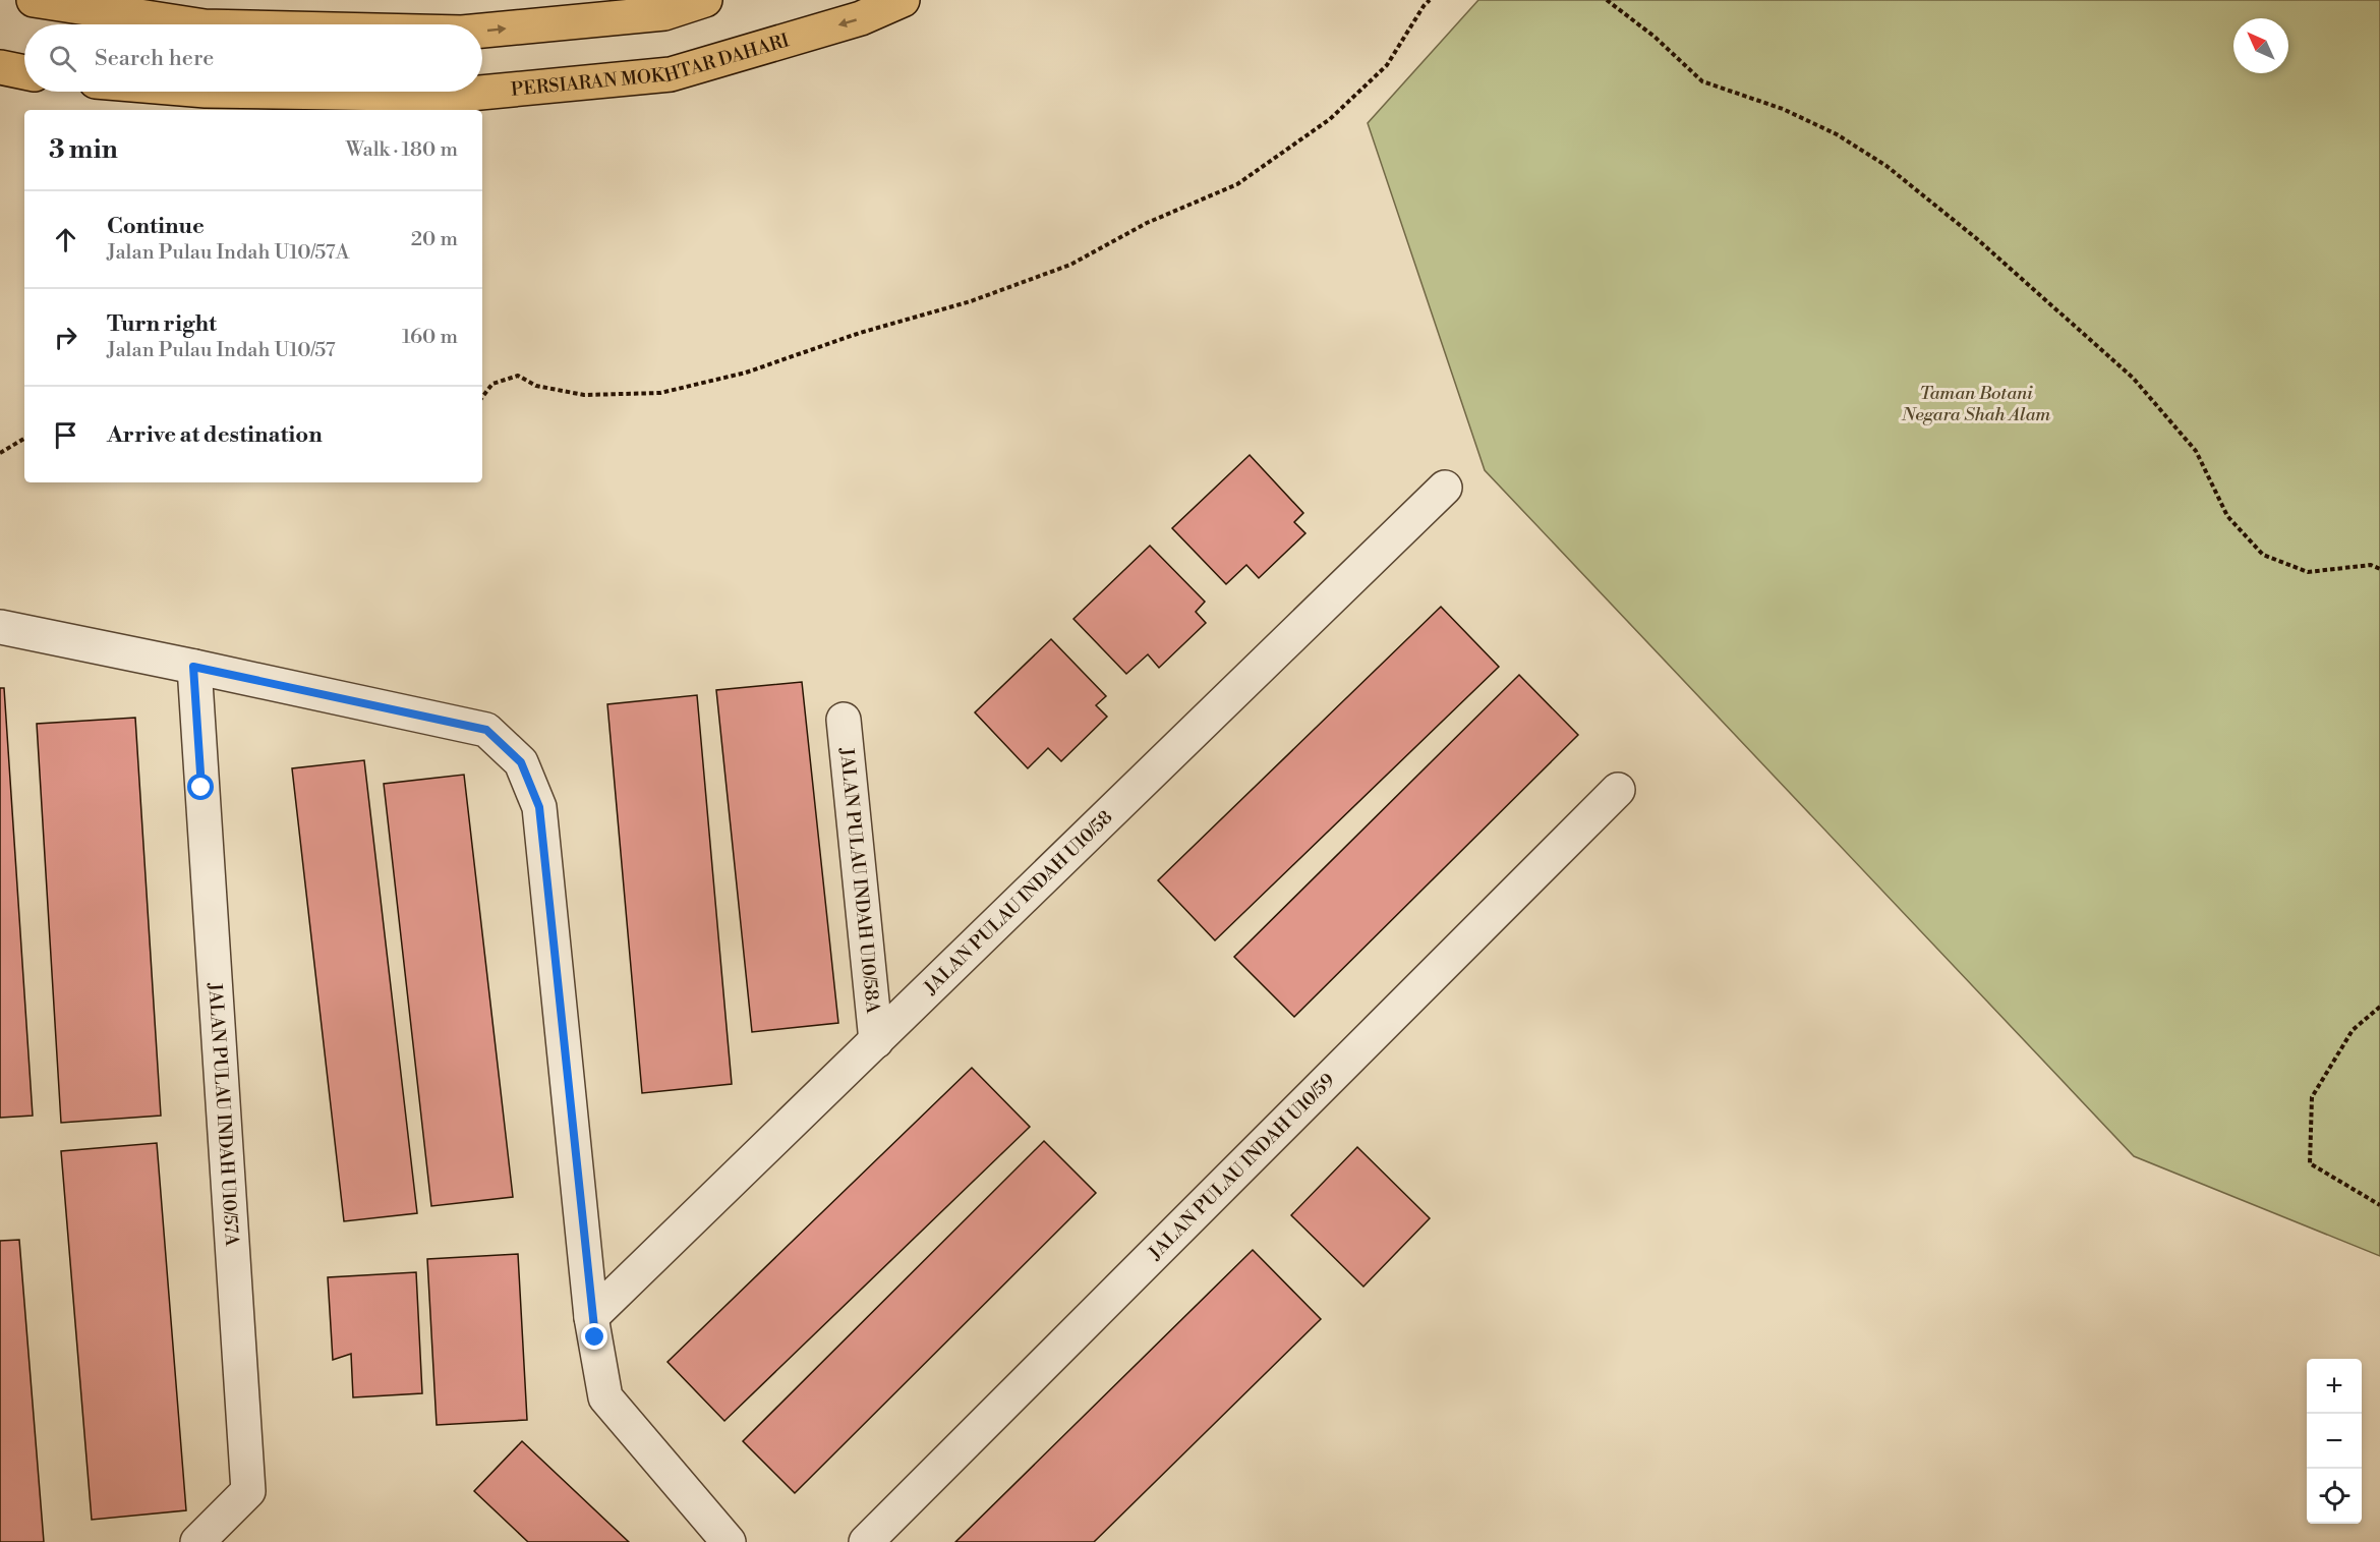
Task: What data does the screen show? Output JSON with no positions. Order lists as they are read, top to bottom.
{
  "streets": {
    "main road": ["PERSIARAN MOKHTAR DAHARI"],
    "street": [
      "JALAN PULAU INDAH U10/58A",
      "JALAN PULAU INDAH U10/58",
      "JALAN PULAU INDAH U10/57A",
      "JALAN PULAU INDAH U10/59"
    ]
  },
  "crossings": [
    ["JALAN PULAU INDAH U10/58A", "JALAN PULAU INDAH U10/58"]
  ],
  "parks": ["Taman Botani Negara Shah Alam"],
  "north": "top left",
  "page": {
    "search": "Search here",
    "heading": ["3 min", "Walk · 180 m"],
    "list": [
      ["Continue", "Jalan Pulau Indah U10/57A", "20 m"],
      ["Turn right", "Jalan Pulau Indah U10/57", "160 m"],
      "Arrive at destination"
    ],
    "map_buttons": ["+", "−"]
  }
}
